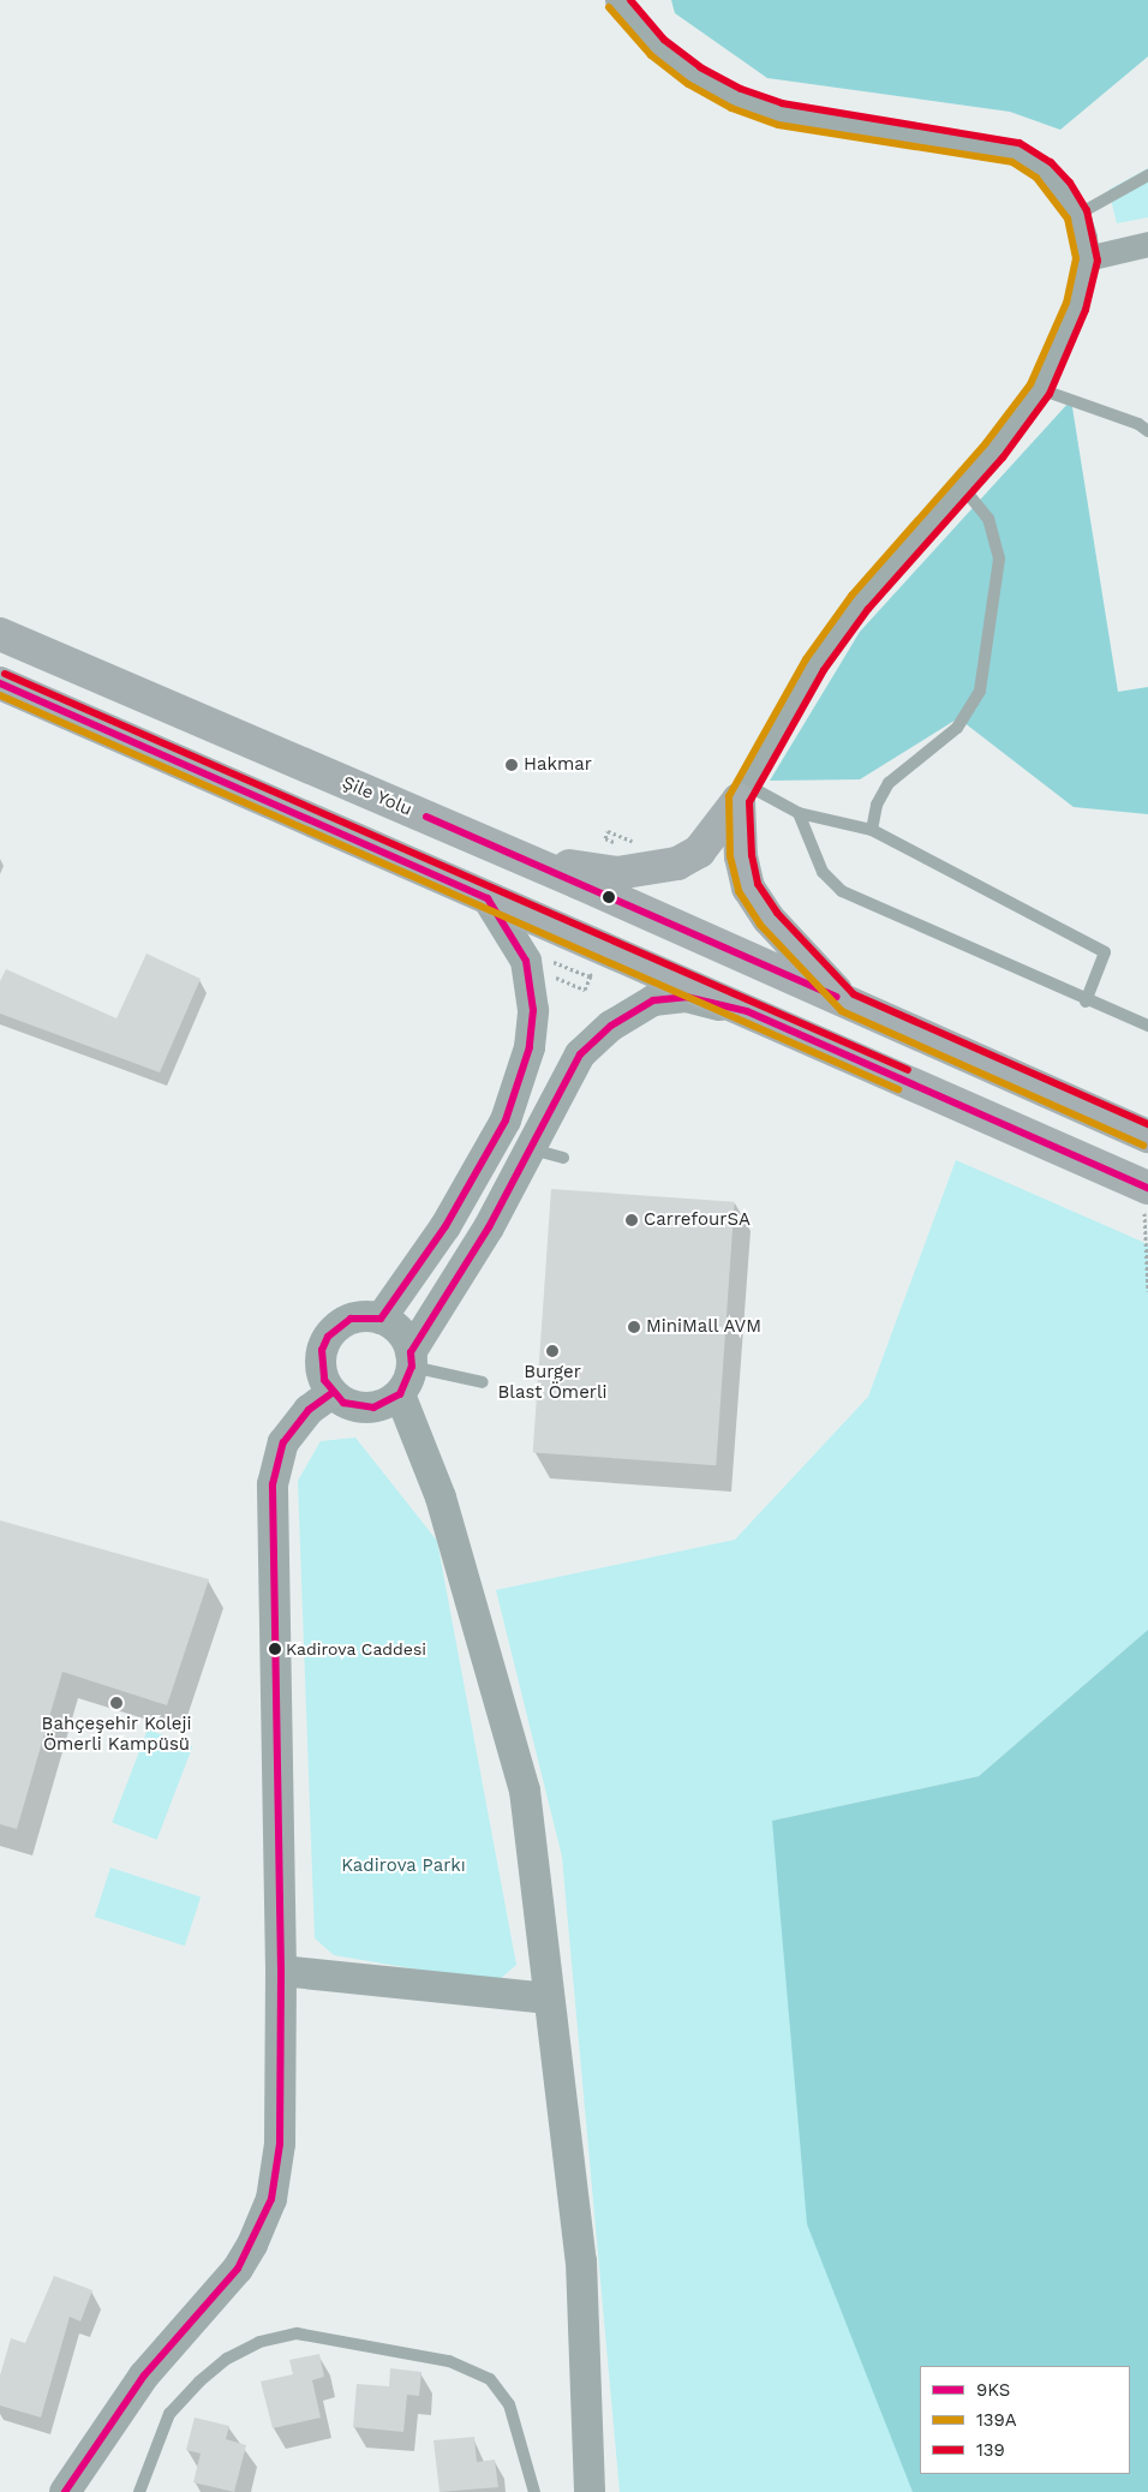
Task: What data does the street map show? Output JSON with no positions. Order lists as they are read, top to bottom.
{
  "streets": {
    "highway": ["Şile Yolu"]
  },
  "parks": ["Kadirova Parkı"],
  "places": [
    "Hakmar",
    "CarrefourSA",
    "MiniMall AVM",
    "Burger Blast Ömerli",
    "Kadirova Caddesi",
    "Bahçeşehir Koleji Ömerli Kampüsü"
  ],
  "lines": ["transit line 139", "transit line 139A", "transit line 9KS"],
  "legend": ["9KS", "139A", "139"]
}
